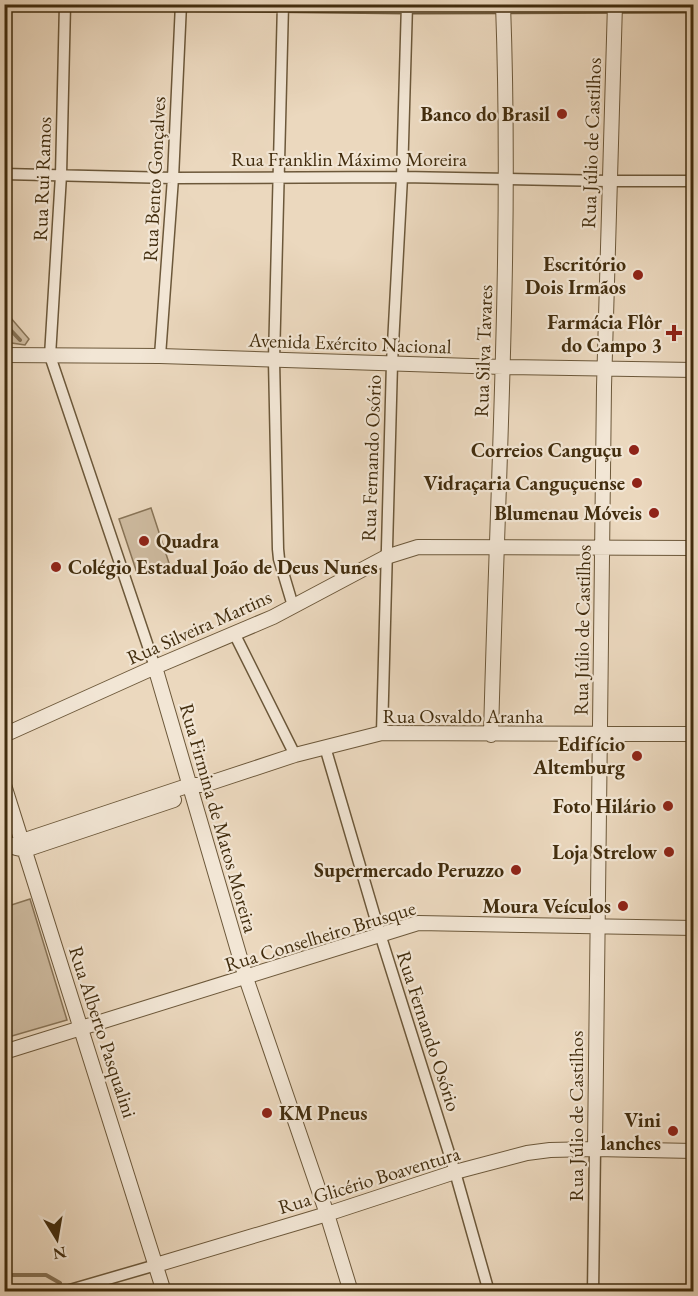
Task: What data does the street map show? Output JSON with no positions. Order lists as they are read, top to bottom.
{
  "streets": {
    "street": [
      "Rua Júlio de Castilhos",
      "Rua Franklin Máximo Moreira",
      "Rua Rui Ramos",
      "Rua Bento Gonçalves",
      "Avenida Exército Nacional",
      "Rua Silva Tavares",
      "Rua Fernando Osório",
      "Rua Silveira Martins",
      "Rua Osvaldo Aranha",
      "Rua Firmina de Matos Moreira",
      "Rua Conselheiro Brusque",
      "Rua Alberto Pasqualini",
      "Rua Glicério Boaventura"
    ]
  },
  "crossings": [
    ["Rua Júlio de Castilhos", "Rua Franklin Máximo Moreira"],
    ["Rua Júlio de Castilhos", "Avenida Exército Nacional"],
    ["Rua Júlio de Castilhos", "Rua Silveira Martins"],
    ["Rua Júlio de Castilhos", "Rua Osvaldo Aranha"],
    ["Rua Júlio de Castilhos", "Rua Conselheiro Brusque"],
    ["Rua Júlio de Castilhos", "Rua Glicério Boaventura"],
    ["Rua Franklin Máximo Moreira", "Rua Rui Ramos"],
    ["Rua Franklin Máximo Moreira", "Rua Bento Gonçalves"],
    ["Rua Franklin Máximo Moreira", "Rua Silva Tavares"],
    ["Rua Franklin Máximo Moreira", "Rua Fernando Osório"],
    ["Rua Rui Ramos", "Avenida Exército Nacional"],
    ["Rua Rui Ramos", "Rua Firmina de Matos Moreira"],
    ["Rua Bento Gonçalves", "Avenida Exército Nacional"],
    ["Avenida Exército Nacional", "Rua Silva Tavares"],
    ["Avenida Exército Nacional", "Rua Fernando Osório"],
    ["Avenida Exército Nacional", "Rua Firmina de Matos Moreira"],
    ["Rua Silva Tavares", "Rua Silveira Martins"],
    ["Rua Silva Tavares", "Rua Osvaldo Aranha"],
    ["Rua Fernando Osório", "Rua Silveira Martins"],
    ["Rua Fernando Osório", "Rua Osvaldo Aranha"],
    ["Rua Fernando Osório", "Rua Conselheiro Brusque"],
    ["Rua Fernando Osório", "Rua Glicério Boaventura"],
    ["Rua Silveira Martins", "Rua Firmina de Matos Moreira"],
    ["Rua Osvaldo Aranha", "Rua Firmina de Matos Moreira"],
    ["Rua Osvaldo Aranha", "Rua Alberto Pasqualini"],
    ["Rua Firmina de Matos Moreira", "Rua Conselheiro Brusque"],
    ["Rua Firmina de Matos Moreira", "Rua Glicério Boaventura"],
    ["Rua Conselheiro Brusque", "Rua Alberto Pasqualini"],
    ["Rua Alberto Pasqualini", "Rua Glicério Boaventura"]
  ],
  "places": {
    "other": [
      "Banco do Brasil",
      "Escritório Dois Irmãos",
      "Correios Canguçu",
      "Vidraçaria Canguçuense",
      "Blumenau Móveis",
      "Quadra",
      "Colégio Estadual João de Deus Nunes",
      "Edifício Altemburg",
      "Foto Hilário",
      "Loja Strelow",
      "Supermercado Peruzzo",
      "Moura Veículos",
      "KM Pneus",
      "Vini lanches"
    ],
    "health": ["Farmácia Flôr do Campo 3"]
  },
  "north": "bottom"
}
